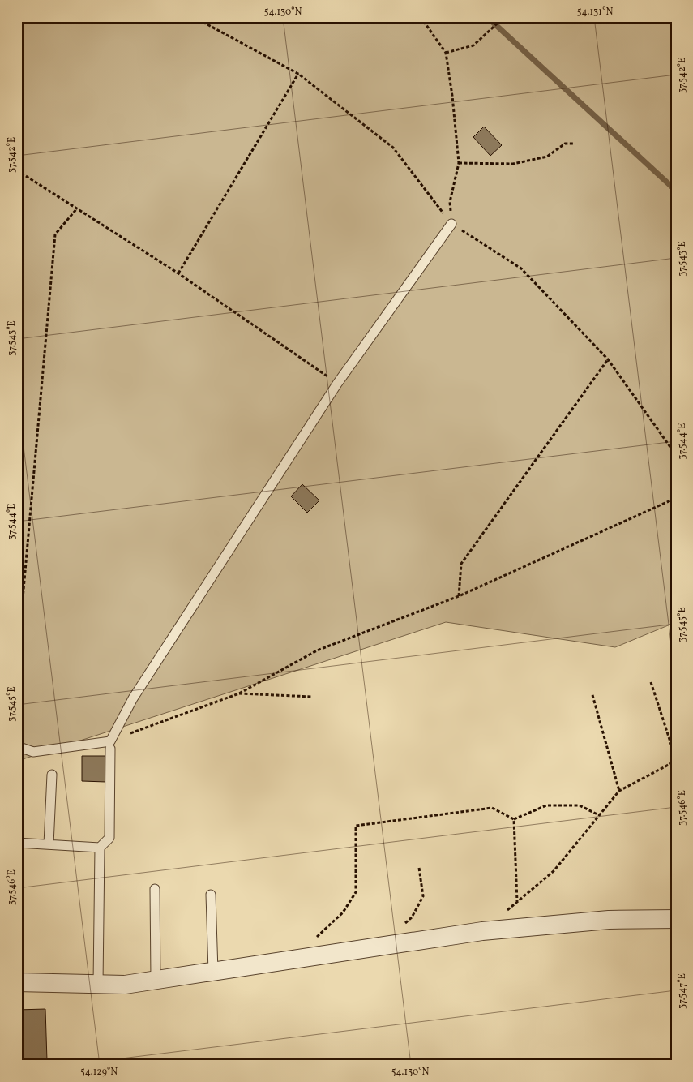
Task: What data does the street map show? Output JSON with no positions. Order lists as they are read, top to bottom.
{
  "coordinates": [
    "54.130°N",
    "54.131°N",
    "37.542°E",
    "37.543°E",
    "37.544°E",
    "37.545°E",
    "37.546°E",
    "37.547°E",
    "54.129°N"
  ]
}
